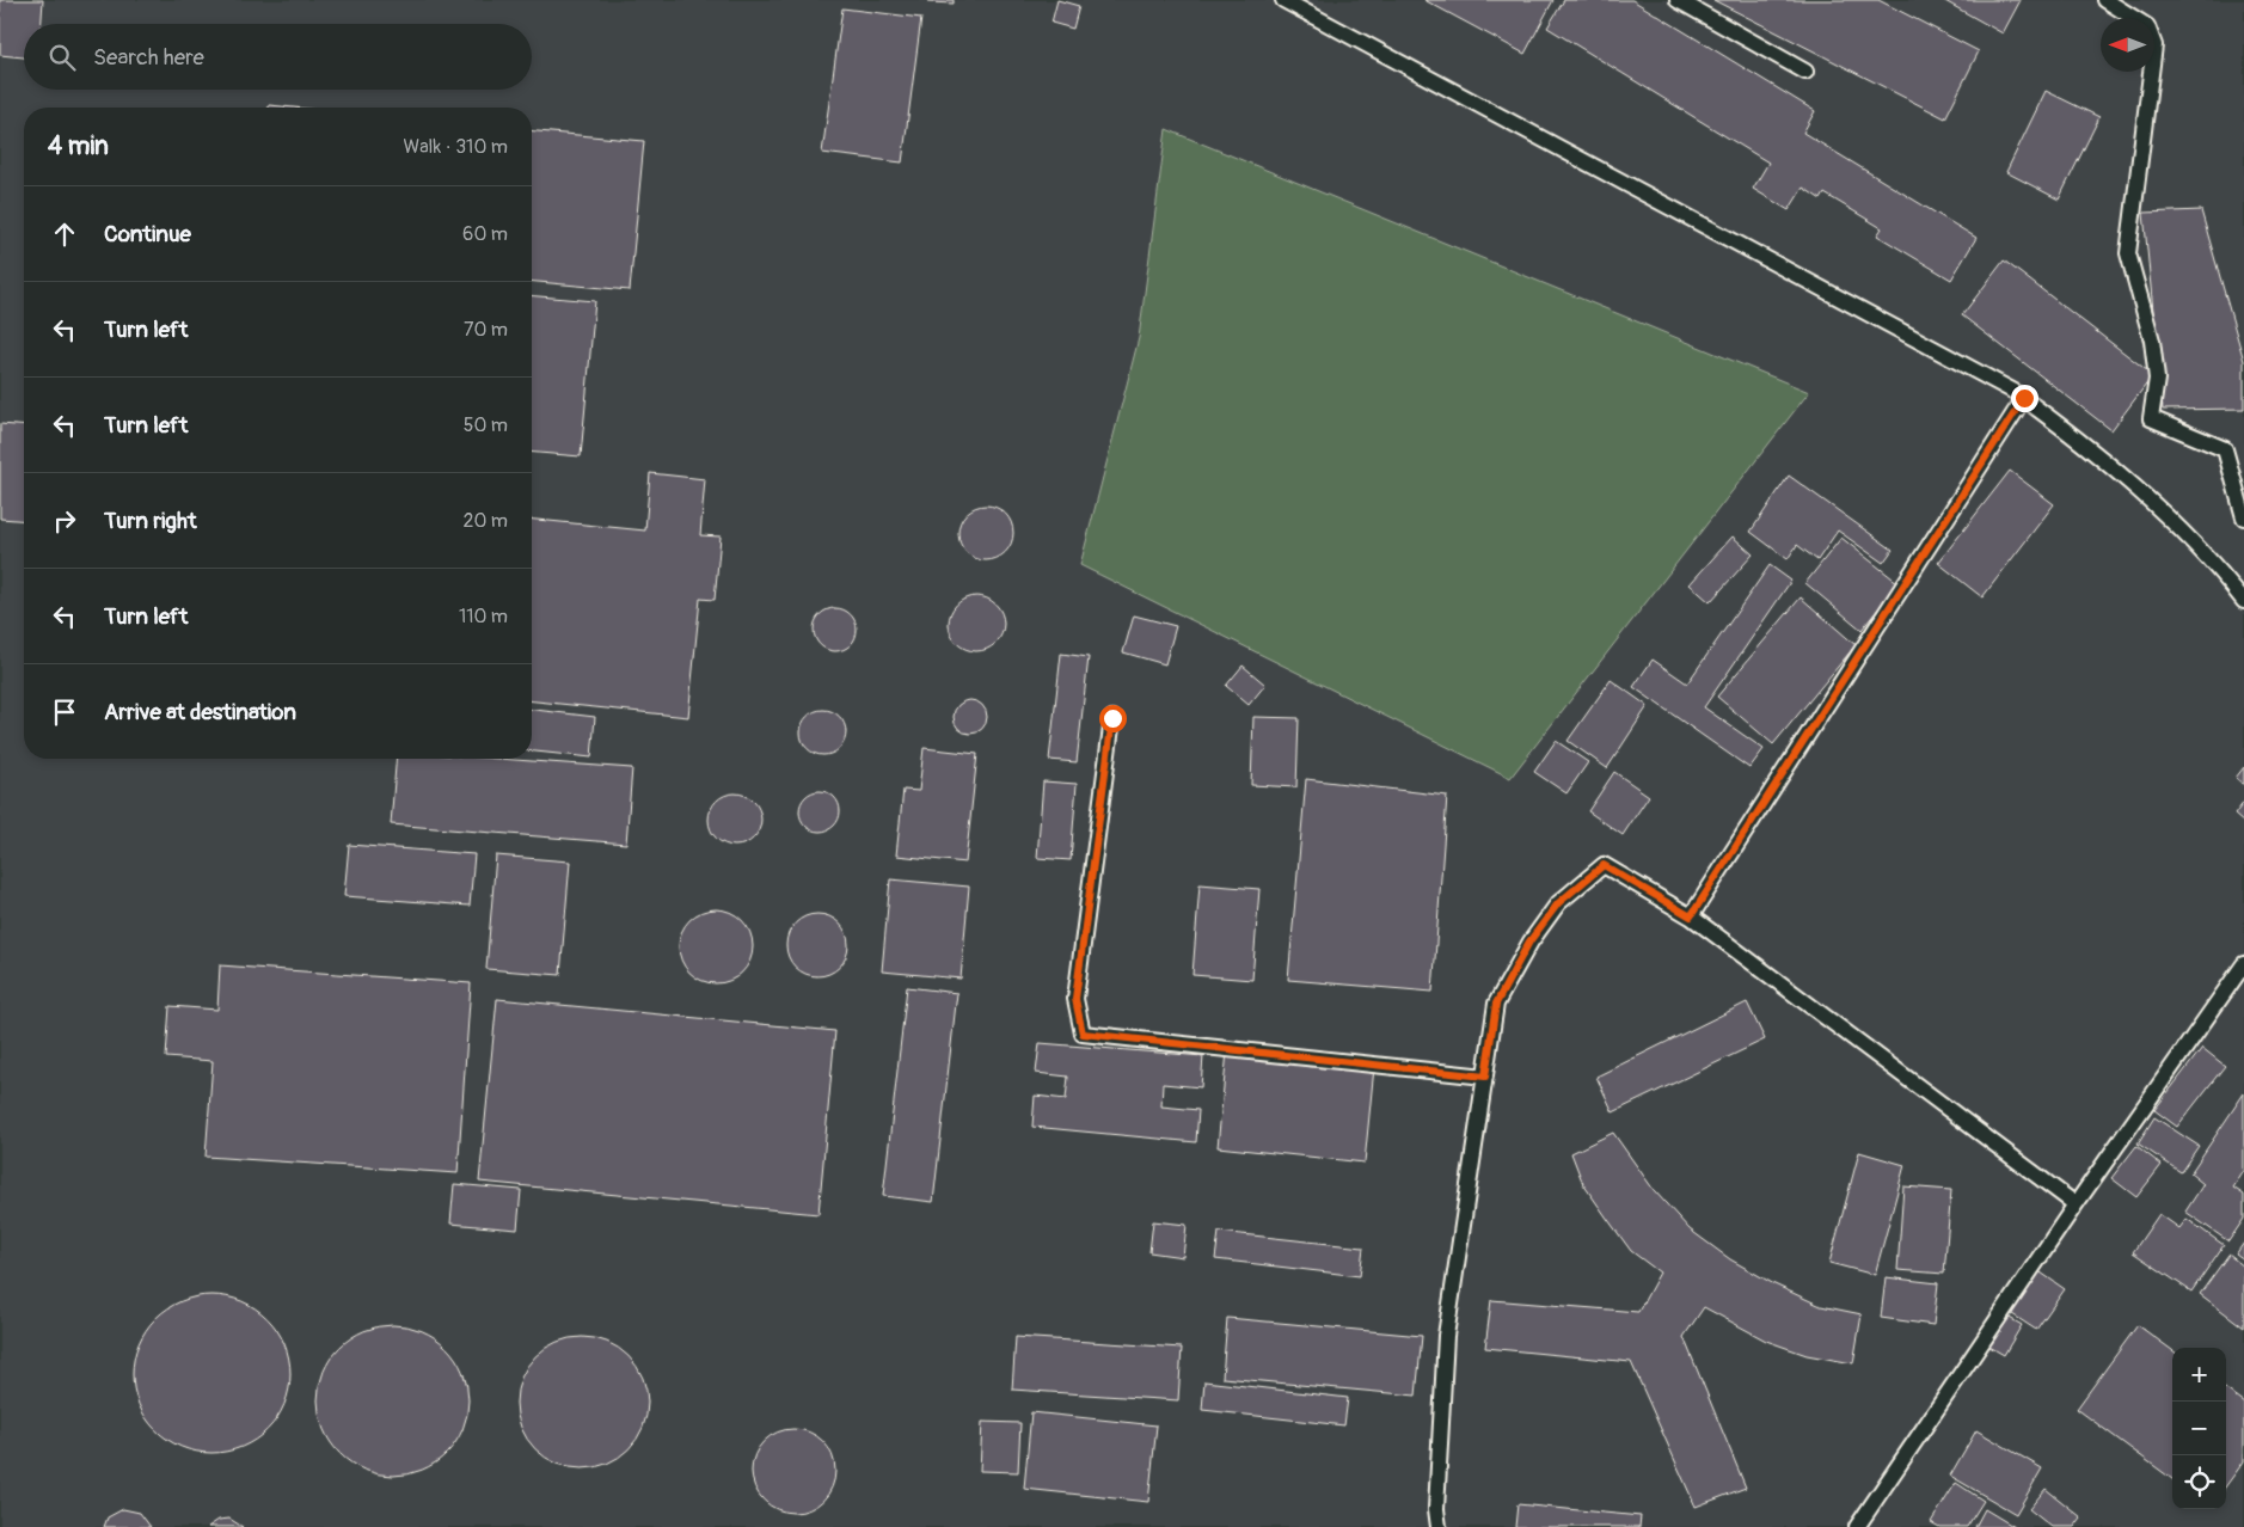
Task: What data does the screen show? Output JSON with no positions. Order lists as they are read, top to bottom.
{
  "north": "left",
  "page": {
    "search": "Search here",
    "heading": ["4 min", "Walk · 310 m"],
    "list": [
      ["Continue", "60 m"],
      ["Turn left", "70 m"],
      ["Turn left", "50 m"],
      ["Turn right", "20 m"],
      ["Turn left", "110 m"],
      "Arrive at destination"
    ],
    "map_buttons": ["+", "−"]
  }
}
